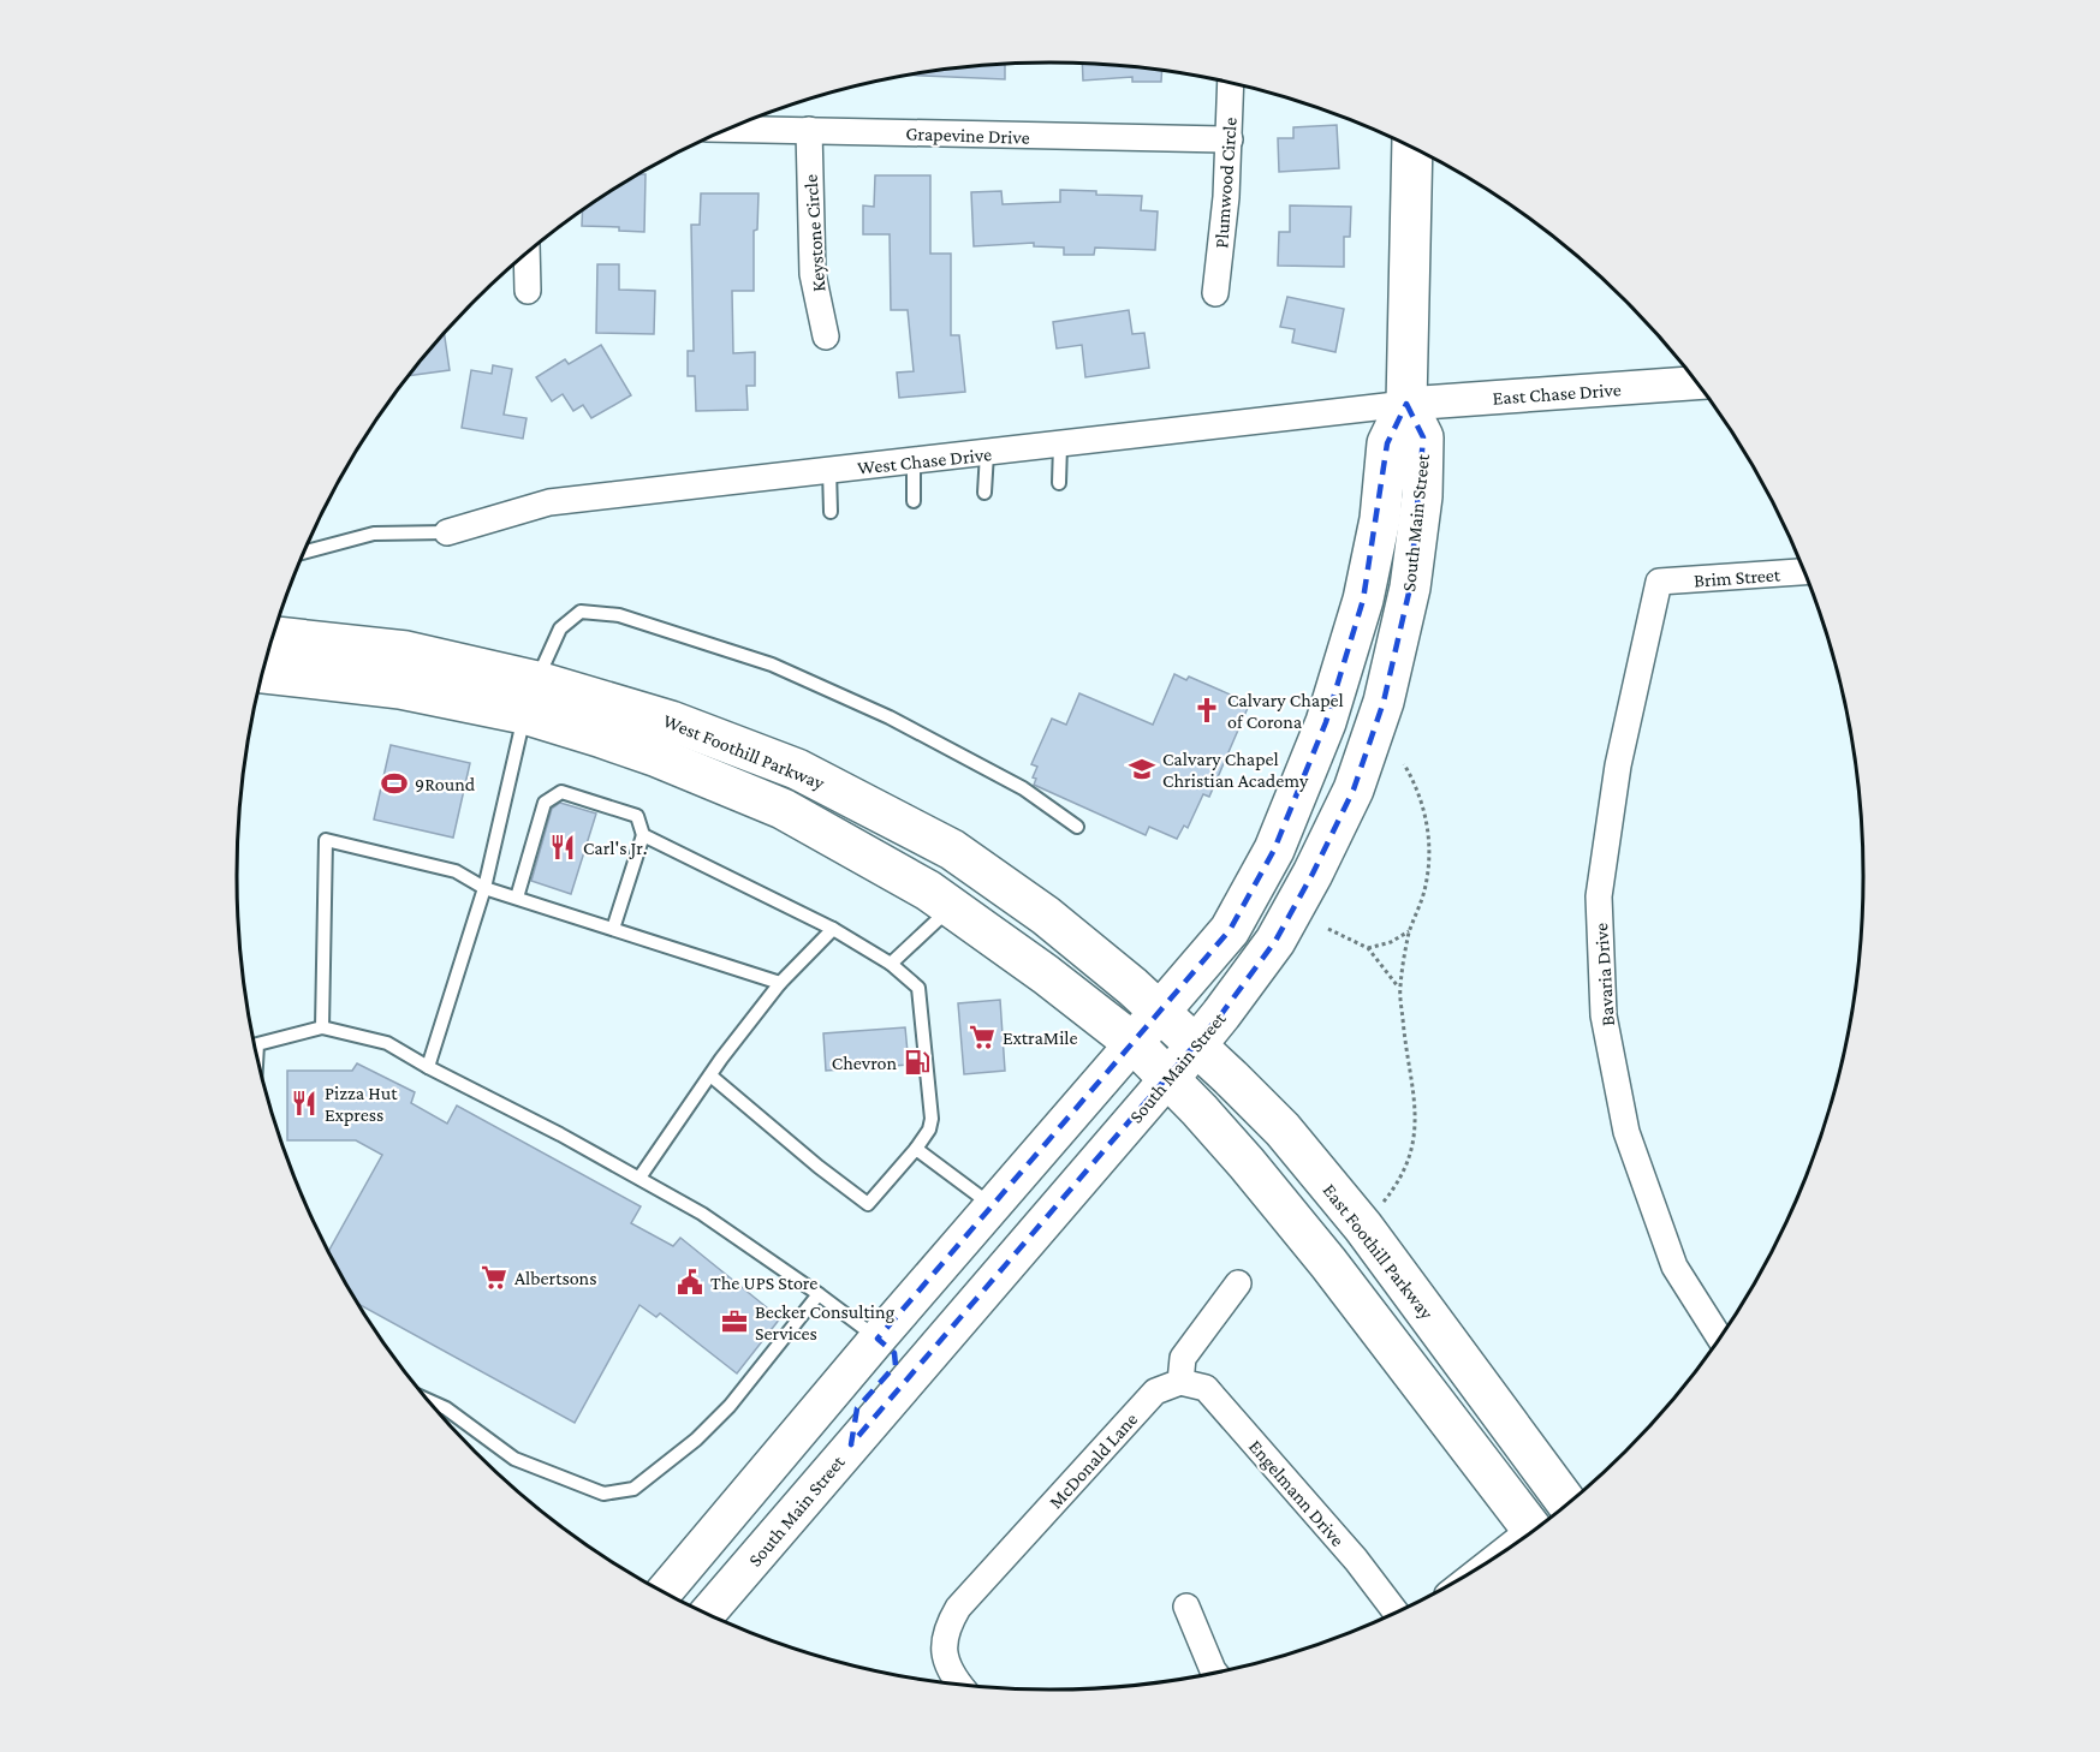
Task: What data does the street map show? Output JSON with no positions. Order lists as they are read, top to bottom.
{
  "streets": {
    "main road": ["South Main Street", "West Foothill Parkway", "East Foothill Parkway"],
    "street": [
      "Grapevine Drive",
      "Plumwood Circle",
      "Keystone Circle",
      "East Chase Drive",
      "West Chase Drive",
      "Brim Street",
      "Bavaria Drive",
      "McDonald Lane",
      "Engelmann Drive"
    ]
  },
  "crossings": [
    ["Grapevine Drive", "Plumwood Circle"],
    ["Grapevine Drive", "Keystone Circle"],
    ["East Chase Drive", "West Chase Drive"],
    ["East Chase Drive", "South Main Street"],
    ["West Chase Drive", "South Main Street"],
    ["South Main Street", "West Foothill Parkway"],
    ["South Main Street", "East Foothill Parkway"],
    ["Brim Street", "Bavaria Drive"],
    ["West Foothill Parkway", "East Foothill Parkway"],
    ["McDonald Lane", "Engelmann Drive"]
  ],
  "places": {
    "church": ["Calvary Chapel of Corona"],
    "school or university": ["Calvary Chapel Christian Academy"],
    "sports": ["9Round"],
    "restaurant": ["Carl's Jr.", "Pizza Hut Express"],
    "supermarket": ["ExtraMile", "Albertsons"],
    "fuel station": ["Chevron"],
    "public building": ["The UPS Store"],
    "office": ["Becker Consulting Services"]
  }
}
